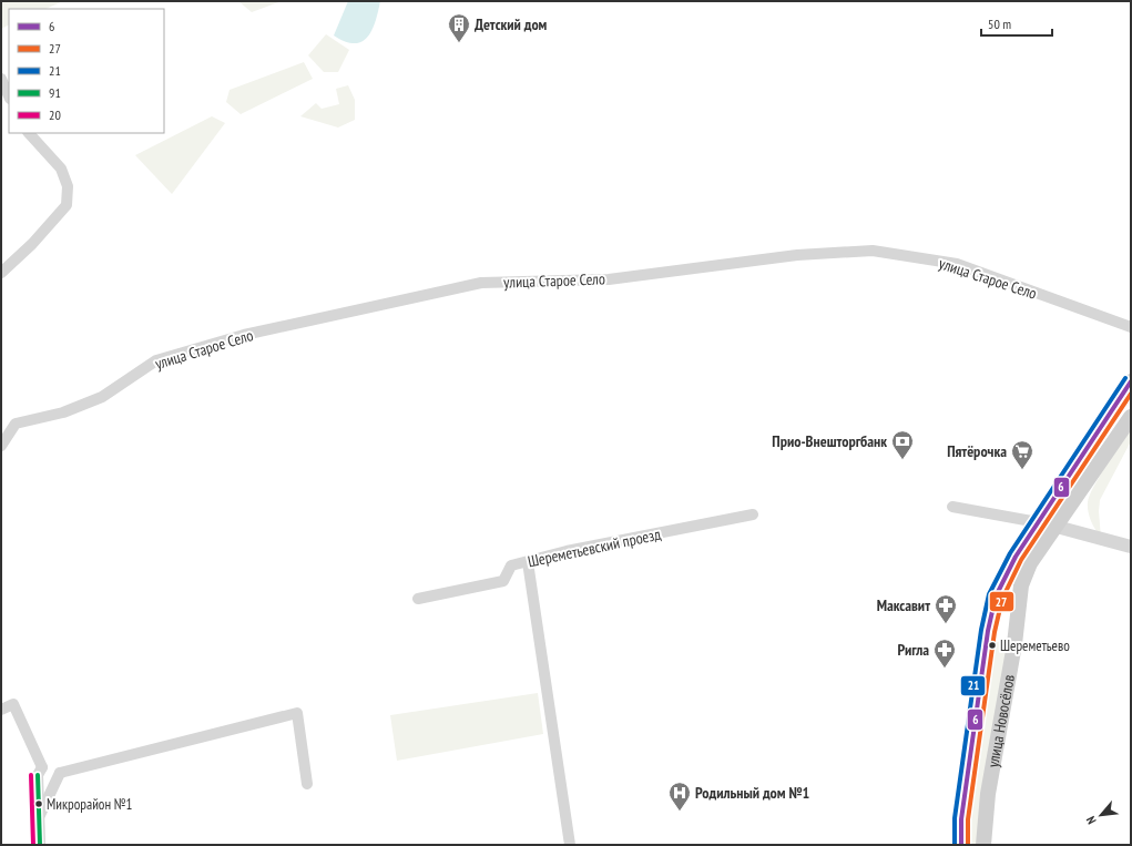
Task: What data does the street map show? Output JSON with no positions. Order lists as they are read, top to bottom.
{
  "streets": {
    "main road": ["улица Новосёлов"],
    "street": ["улица Старое Село", "Шереметьевский проезд"]
  },
  "places": {
    "building": ["Детский дом"],
    "bank": ["Прио-Внешторгбанк"],
    "supermarket": ["Пятёрочка"],
    "pharmacy": ["Максавит", "Ригла"],
    "other": ["Шереметьево", "Микрорайон №1"],
    "hospital": ["Родильный дом №1"]
  },
  "lines": [
    "transit line 21",
    "transit line 6",
    "transit line 27",
    "transit line 91",
    "transit line 20"
  ],
  "legend": [
    "6",
    "27",
    "21",
    "91",
    "20"
  ],
  "scale_bar": "50 m",
  "north": "bottom left"
}
